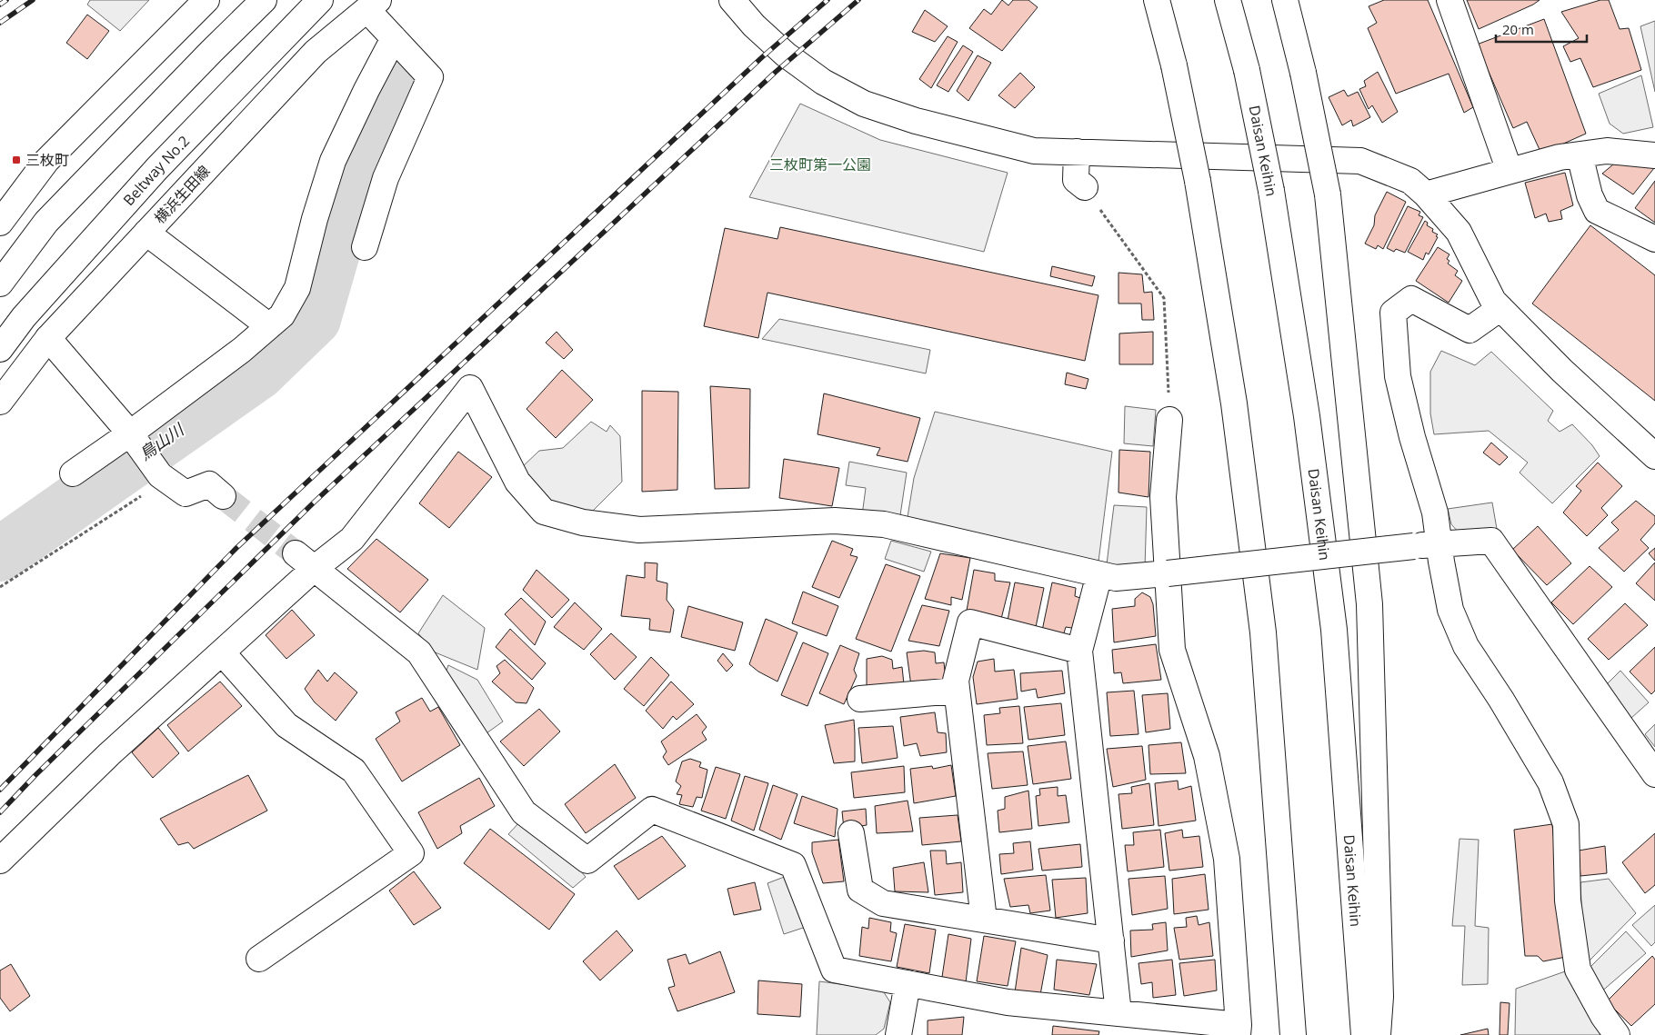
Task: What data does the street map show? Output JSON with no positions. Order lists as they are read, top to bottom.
{
  "streets": {
    "main road": ["Daisan Keihin", "Beltway No.2", "横浜生田線"]
  },
  "water": ["鳥山川"],
  "parks": ["三枚町第一公園"],
  "places": {
    "transit": ["三枚町"]
  },
  "scale_bar": "20 m"
}
